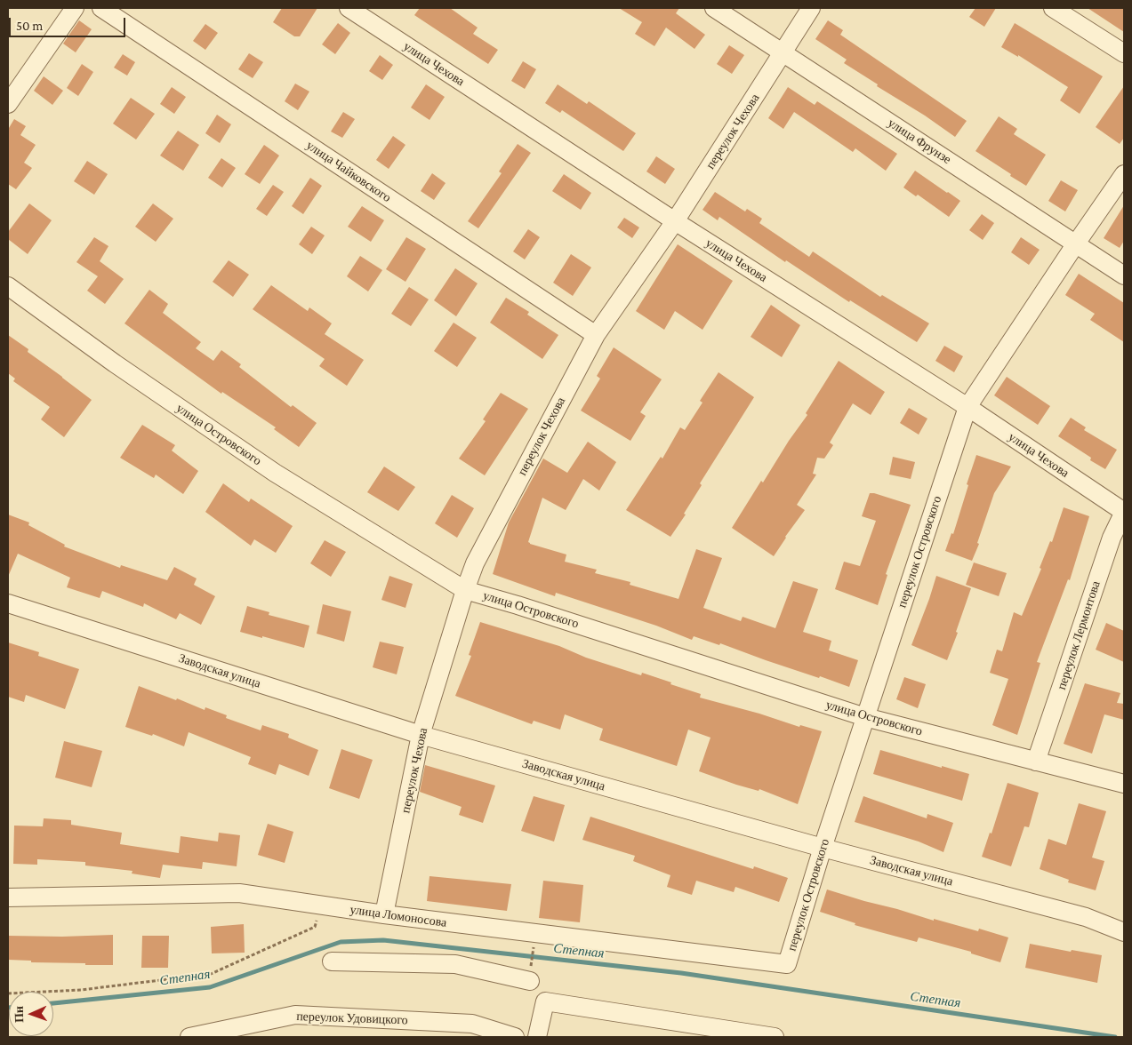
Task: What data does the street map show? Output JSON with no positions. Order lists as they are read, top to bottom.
{
  "streets": {
    "street": [
      "улица Чехова",
      "переулок Чехова",
      "улица Фрунзе",
      "улица Чайковского",
      "улица Островского",
      "переулок Островского",
      "переулок Лермонтова",
      "Заводская улица",
      "улица Ломоносова",
      "переулок Удовицкого"
    ]
  },
  "crossings": [
    ["улица Чехова", "переулок Чехова"],
    ["улица Чехова", "переулок Островского"],
    ["улица Чехова", "переулок Лермонтова"],
    ["переулок Чехова", "улица Фрунзе"],
    ["переулок Чехова", "улица Чайковского"],
    ["переулок Чехова", "улица Островского"],
    ["переулок Чехова", "Заводская улица"],
    ["переулок Чехова", "улица Ломоносова"],
    ["улица Фрунзе", "переулок Островского"],
    ["улица Островского", "переулок Островского"],
    ["улица Островского", "переулок Лермонтова"],
    ["переулок Островского", "Заводская улица"],
    ["переулок Островского", "улица Ломоносова"]
  ],
  "water": ["Степная"],
  "scale_bar": "50 m",
  "north": "left"
}
